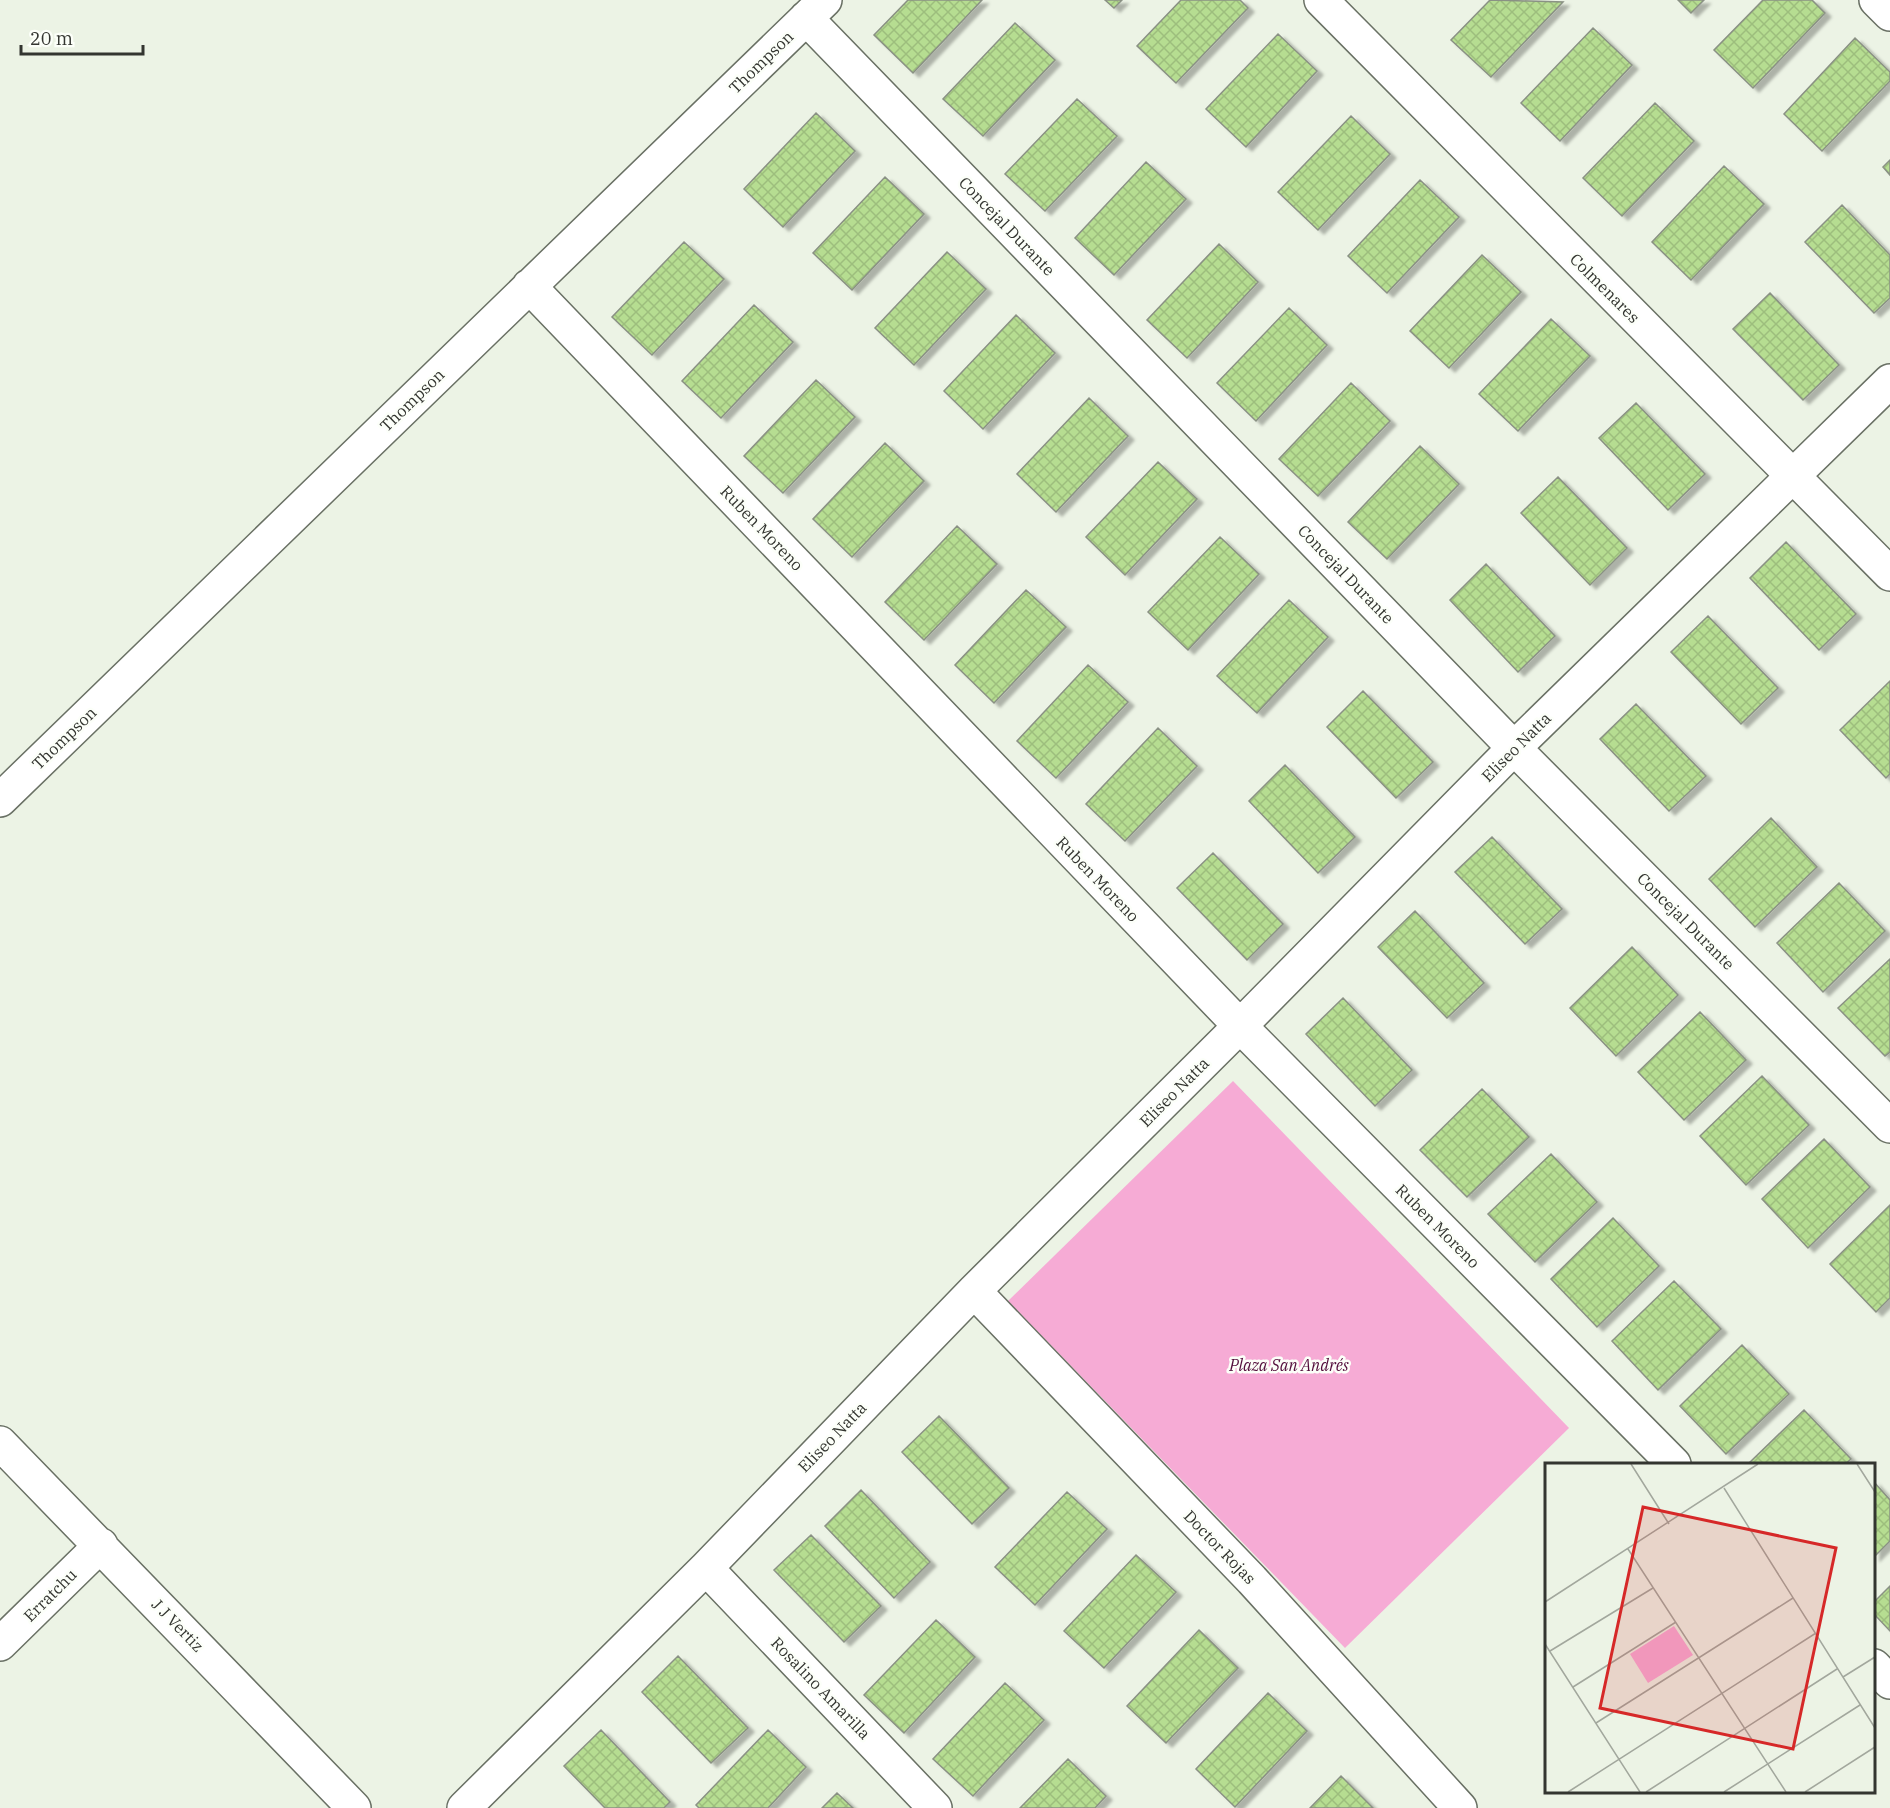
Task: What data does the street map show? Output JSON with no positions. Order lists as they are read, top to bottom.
{
  "streets": {
    "street": [
      "Thompson",
      "Concejal Durante",
      "Colmenares",
      "Ruben Moreno",
      "Eliseo Natta",
      "Doctor Rojas",
      "Erratchu",
      "J J Vertiz",
      "Rosalino Amarilla"
    ]
  },
  "crossings": [
    ["Thompson", "Concejal Durante"],
    ["Thompson", "Ruben Moreno"],
    ["Concejal Durante", "Eliseo Natta"],
    ["Colmenares", "Eliseo Natta"],
    ["Ruben Moreno", "Eliseo Natta"],
    ["Eliseo Natta", "Doctor Rojas"],
    ["Eliseo Natta", "Rosalino Amarilla"],
    ["Erratchu", "J J Vertiz"]
  ],
  "parks": ["Plaza San Andrés"],
  "scale_bar": "20 m"
}
